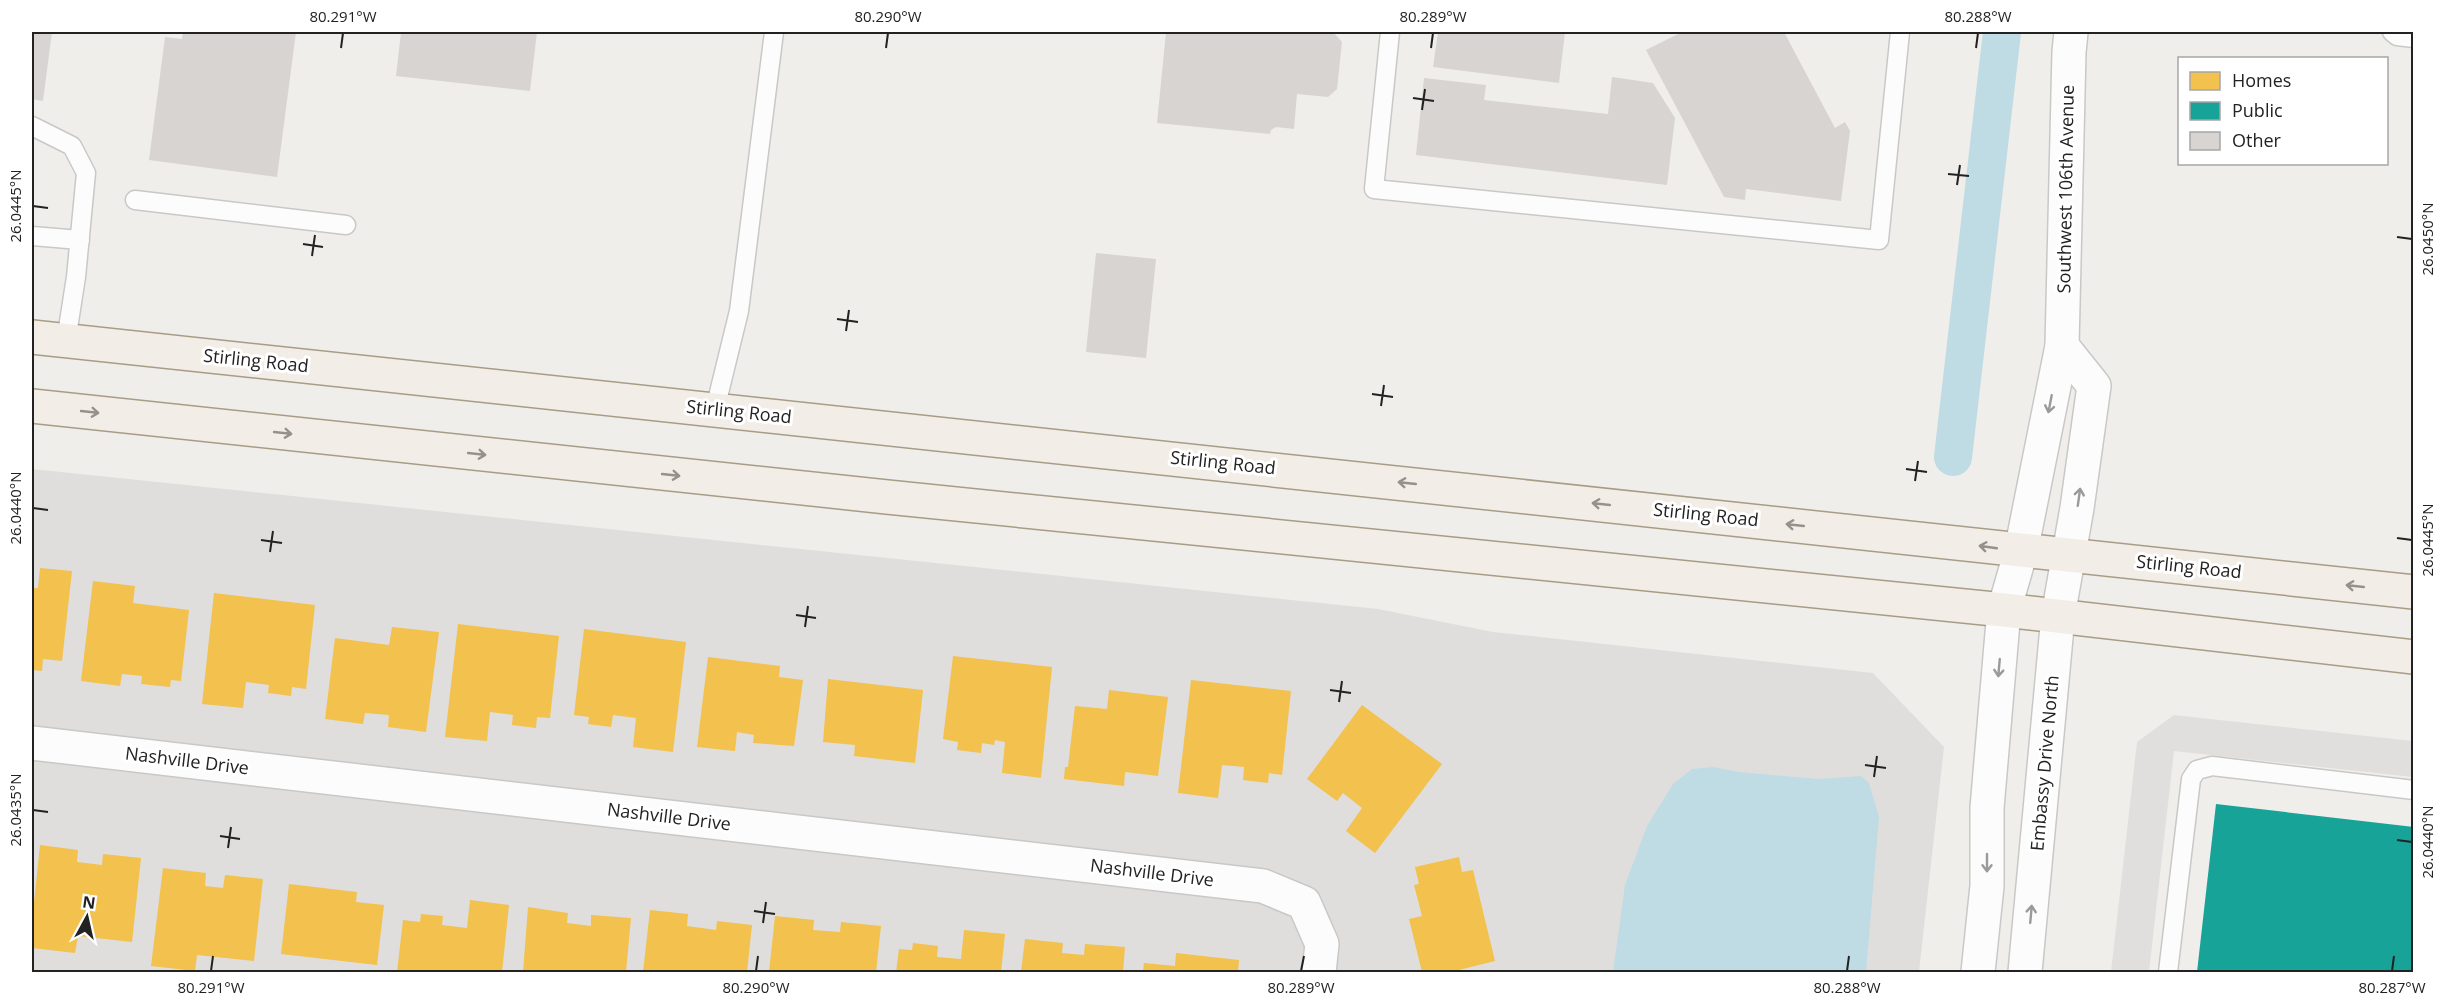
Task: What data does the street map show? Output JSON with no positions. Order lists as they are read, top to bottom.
{
  "streets": {
    "main road": ["Stirling Road"],
    "street": ["Southwest 106th Avenue", "Nashville Drive", "Embassy Drive North"]
  },
  "crossings": [
    ["Southwest 106th Avenue", "Stirling Road"],
    ["Stirling Road", "Embassy Drive North"]
  ],
  "legend": ["Homes", "Public", "Other"],
  "north": "top",
  "coordinates": [
    "80.291°W",
    "80.290°W",
    "80.289°W",
    "80.288°W",
    "26.0445°N",
    "26.0450°N",
    "26.0440°N",
    "26.0435°N",
    "80.287°W"
  ]
}
